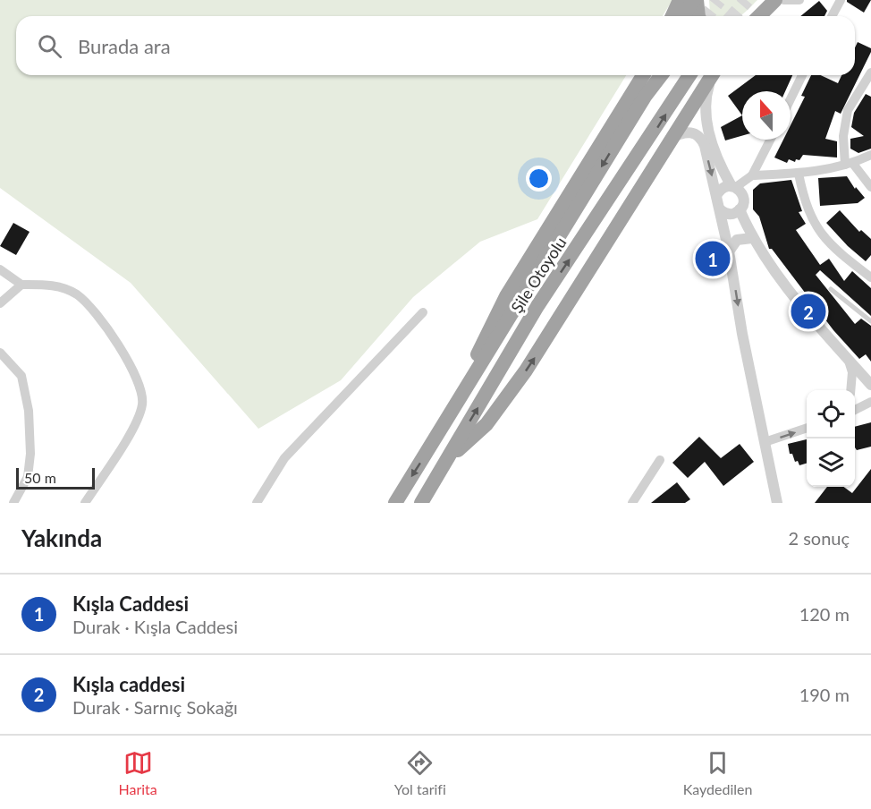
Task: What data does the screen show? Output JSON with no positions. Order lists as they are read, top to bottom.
{
  "streets": {
    "highway": ["Şile Otoyolu"]
  },
  "scale_bar": "50 m",
  "north": "top",
  "page": {
    "search": "Burada ara",
    "pins": ["1", "2"],
    "scale": "50 m",
    "heading": ["Yakında", "2 sonuç"],
    "list": [
      {
        "mark": "1",
        "name": "Kışla Caddesi",
        "note": "Durak · Kışla Caddesi",
        "value": "120 m"
      },
      {
        "mark": "2",
        "name": "Kışla caddesi",
        "note": "Durak · Sarnıç Sokağı",
        "value": "190 m"
      }
    ],
    "nav": ["Harita", "Yol tarifi", "Kaydedilen"]
  }
}
